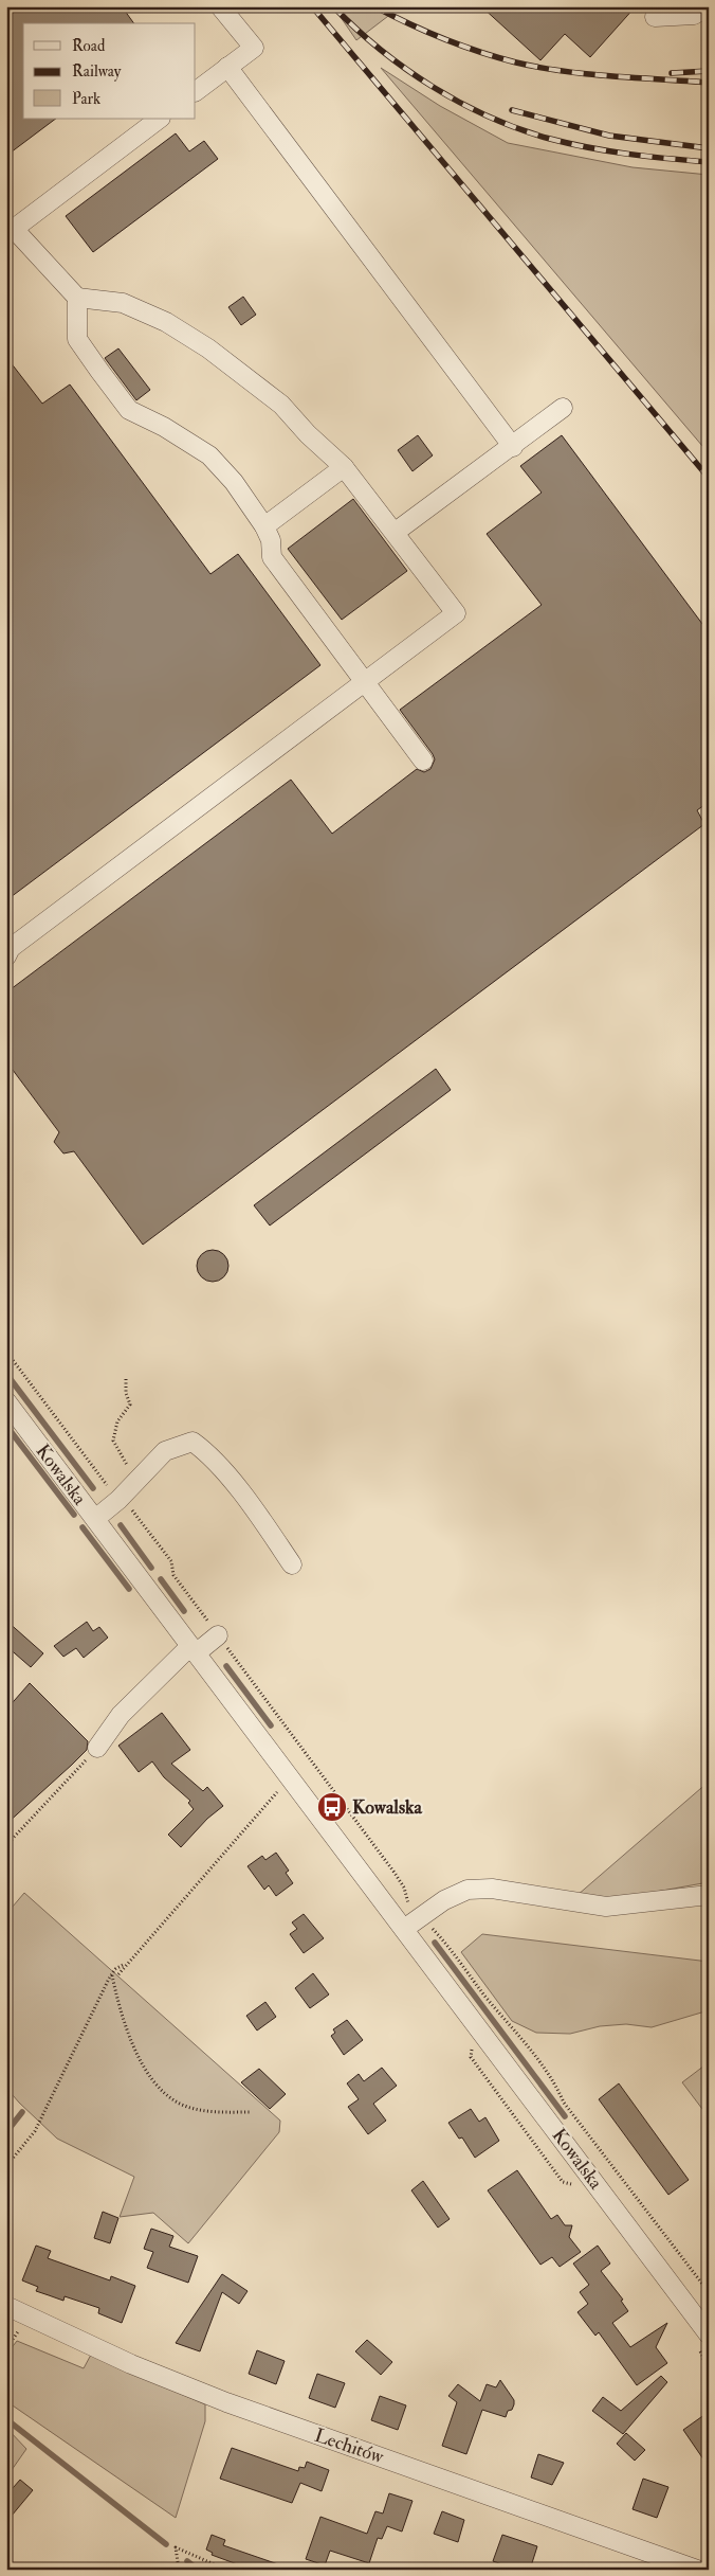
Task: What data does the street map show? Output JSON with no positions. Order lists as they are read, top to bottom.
{
  "streets": {
    "street": ["Kowalska", "Lechitów"]
  },
  "places": {
    "bus stop": ["Kowalska"]
  },
  "legend": ["Road", "Railway", "Park"]
}
